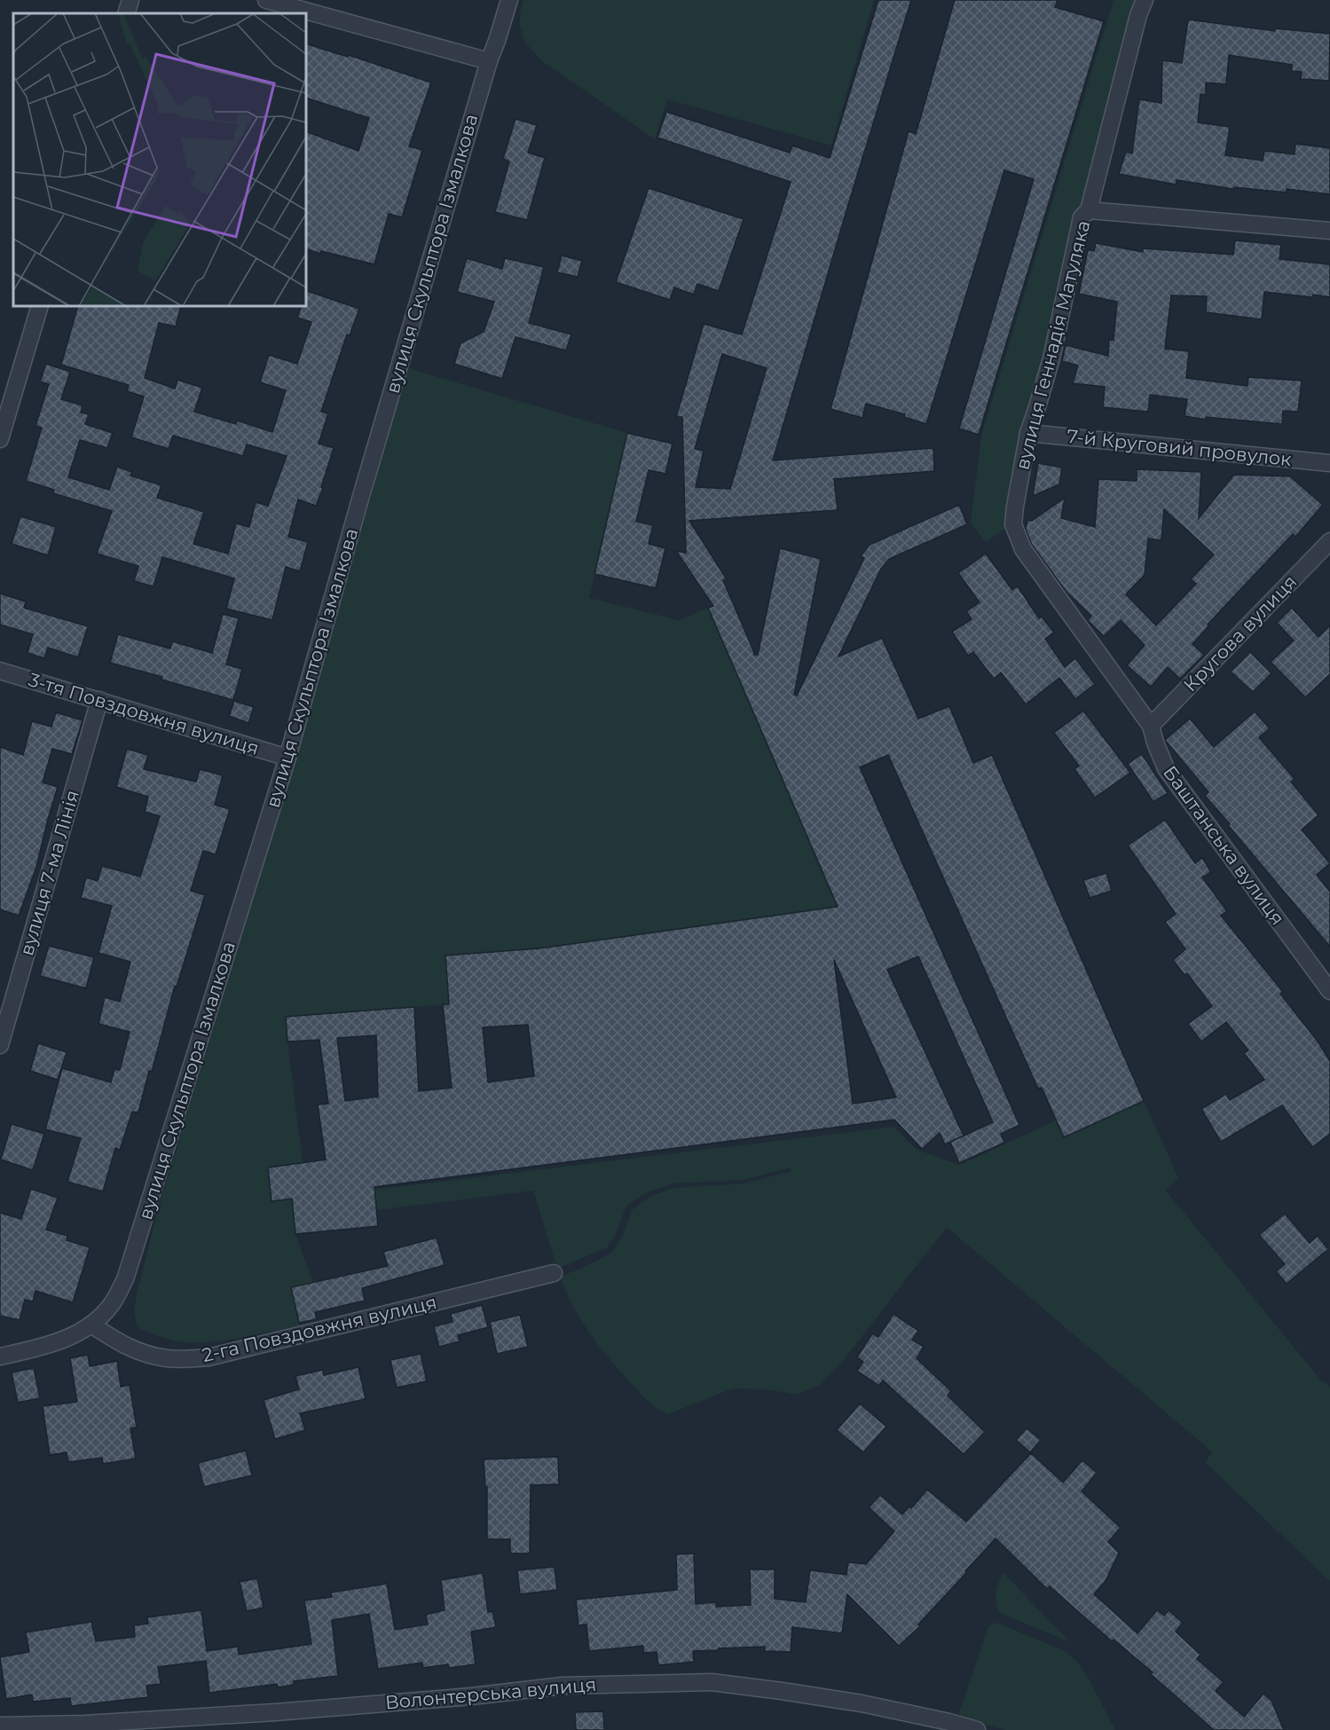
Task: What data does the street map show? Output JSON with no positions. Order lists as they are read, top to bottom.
{
  "streets": {
    "street": [
      "вулиця Скульптора Ізмалкова",
      "вулиця Геннадія Матуляка",
      "7-й Круговий провулок",
      "Кругова вулиця",
      "3-тя Повздовжня вулиця",
      "Баштанська вулиця",
      "вулиця 7-ма Лінія",
      "2-га Повздовжня вулиця",
      "Волонтерська вулиця"
    ]
  },
  "crossings": [
    ["вулиця Скульптора Ізмалкова", "3-тя Повздовжня вулиця"],
    ["вулиця Скульптора Ізмалкова", "2-га Повздовжня вулиця"],
    ["вулиця Геннадія Матуляка", "7-й Круговий провулок"],
    ["вулиця Геннадія Матуляка", "Баштанська вулиця"],
    ["Кругова вулиця", "Баштанська вулиця"],
    ["3-тя Повздовжня вулиця", "вулиця 7-ма Лінія"]
  ]
}
